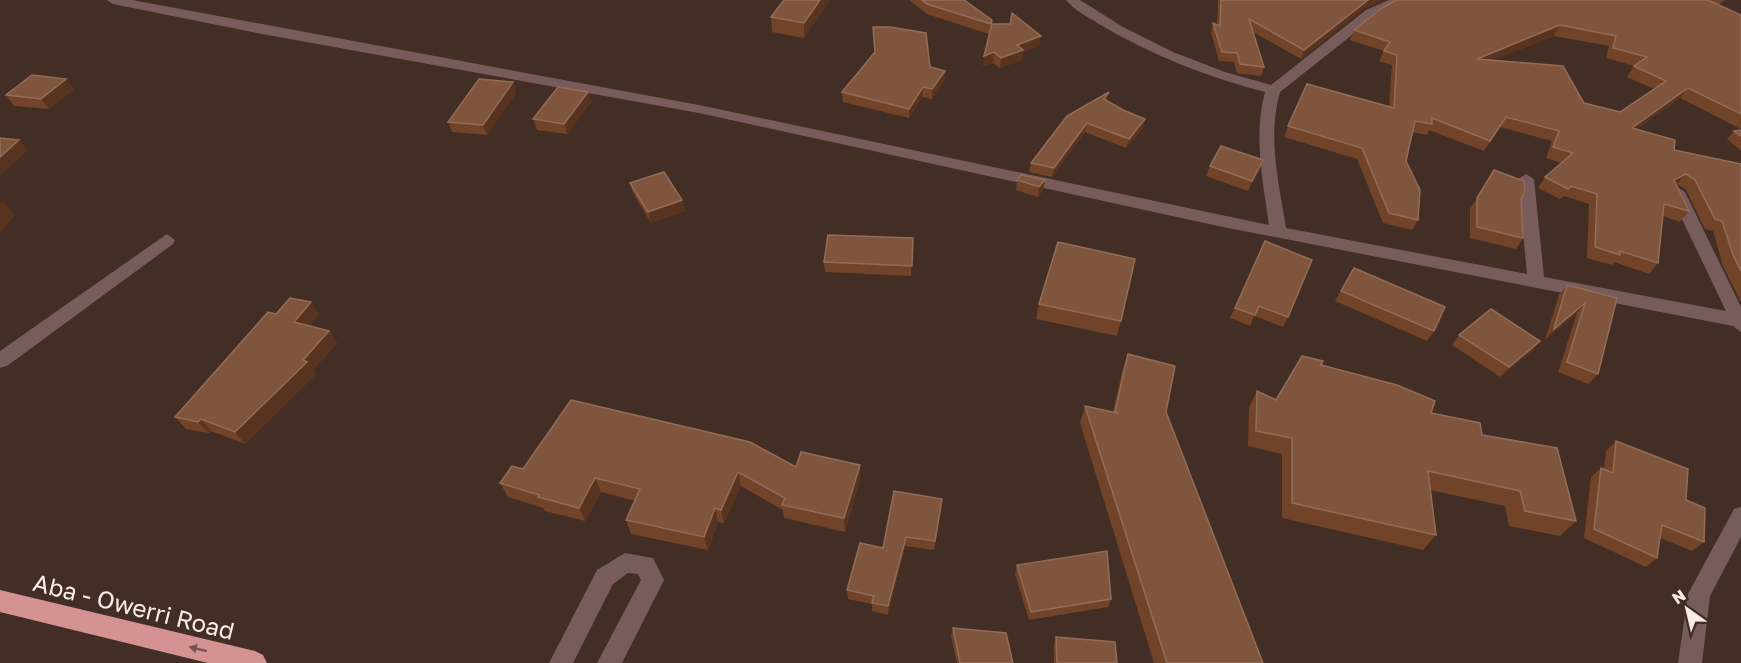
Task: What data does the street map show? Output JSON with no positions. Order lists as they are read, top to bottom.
{
  "streets": {
    "highway": ["Aba - Owerri Road"]
  },
  "one_way": ["Aba - Owerri Road"],
  "north": "top left"
}
